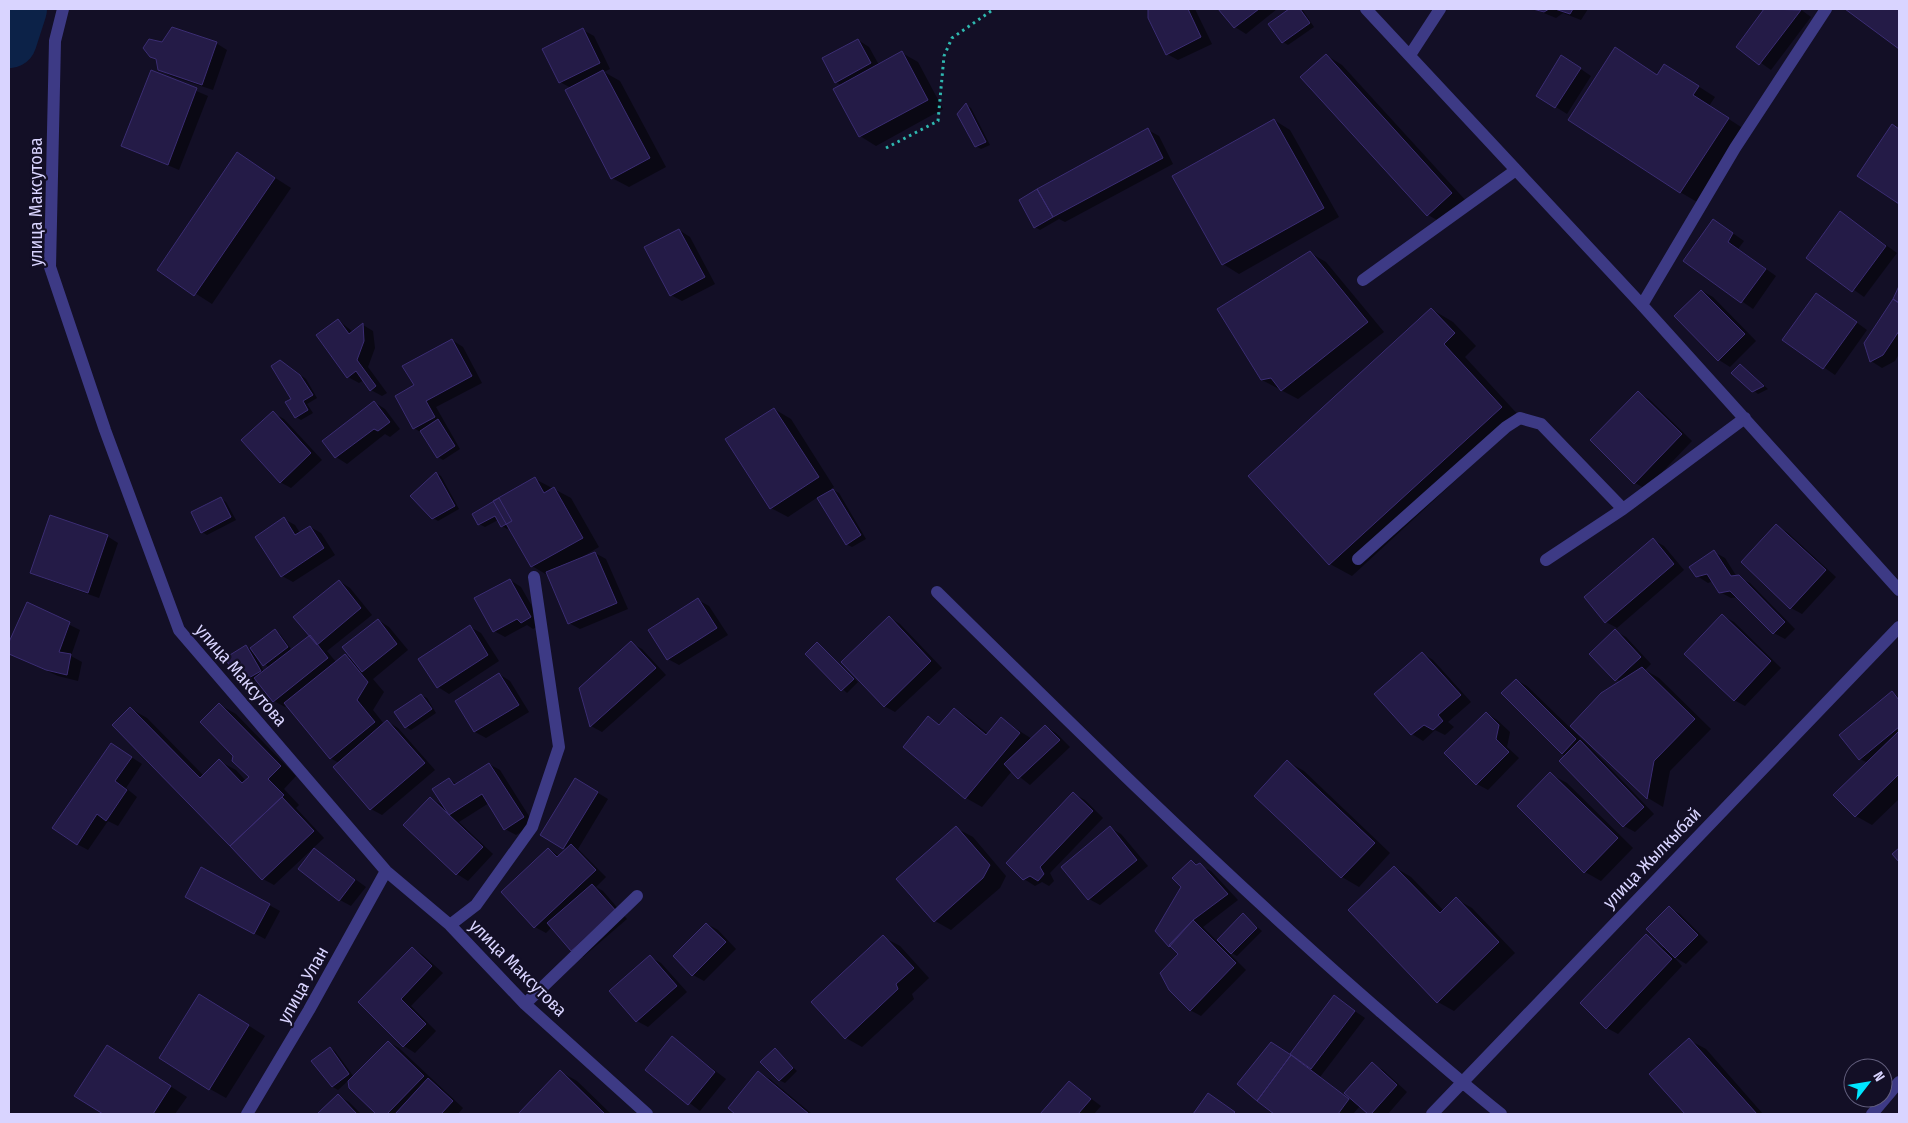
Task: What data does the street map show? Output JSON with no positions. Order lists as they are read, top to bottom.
{
  "streets": {
    "street": ["улица Максутова", "улица Жылкыбай", "улица Улан"]
  },
  "crossings": [
    ["улица Максутова", "улица Улан"]
  ],
  "north": "top right"
}
